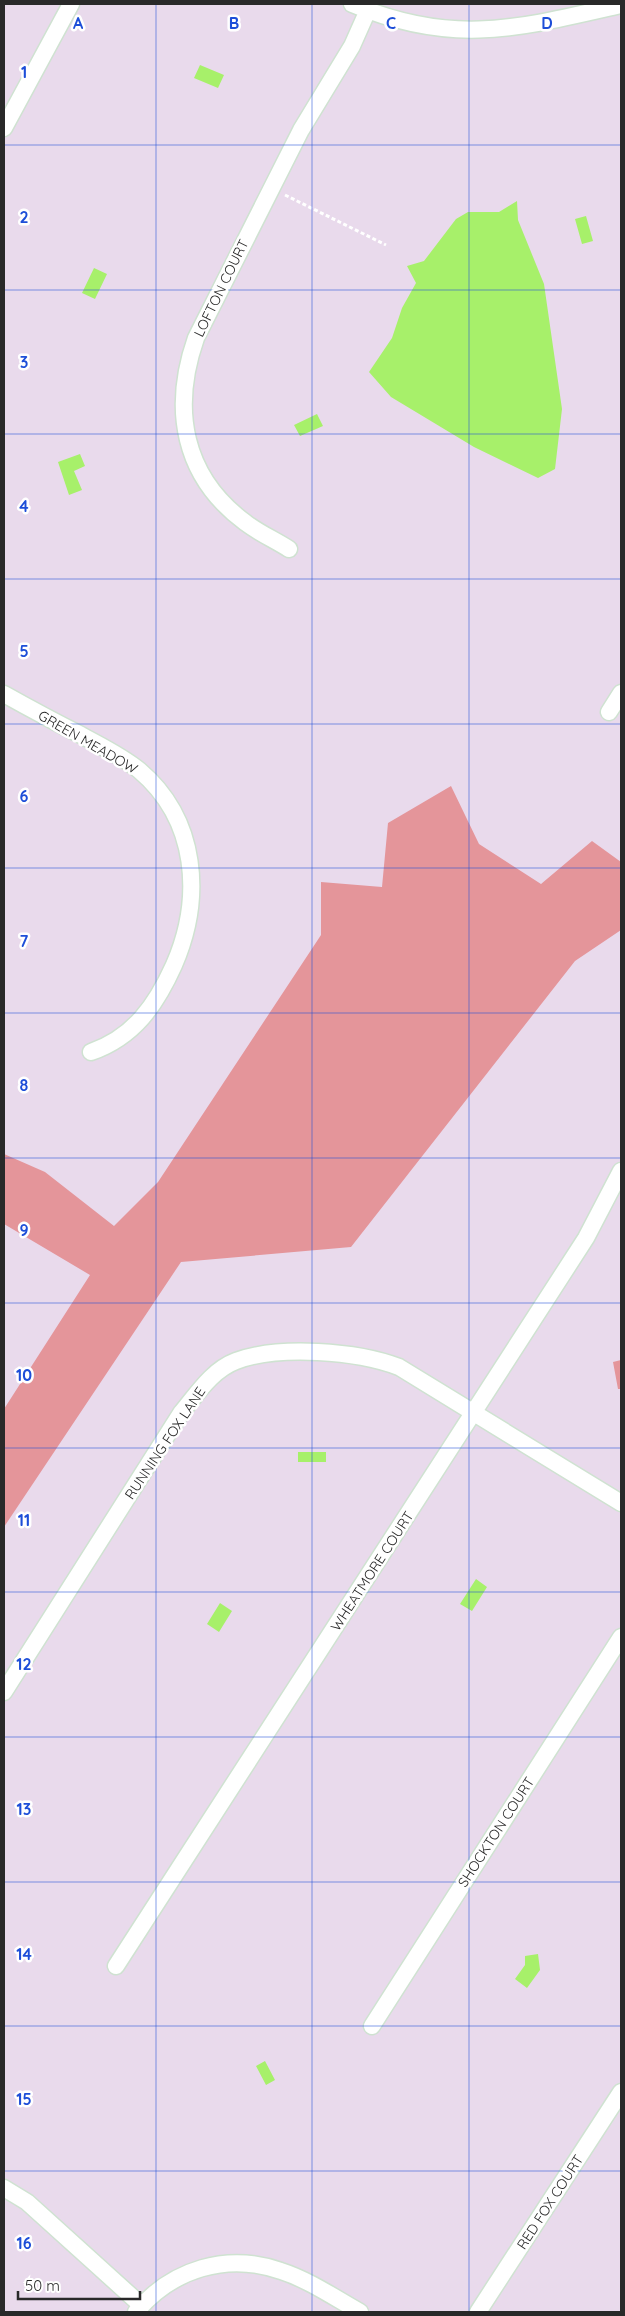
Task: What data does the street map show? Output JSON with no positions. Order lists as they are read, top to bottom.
{
  "streets": {
    "street": [
      "LOFTON COURT",
      "GREEN MEADOW",
      "RUNNING FOX LANE",
      "WHEATMORE COURT",
      "SHOCKTON COURT",
      "RED FOX COURT"
    ]
  },
  "crossings": [
    ["RUNNING FOX LANE", "WHEATMORE COURT"]
  ],
  "scale_bar": "50 m",
  "grid": {
    "columns": [
      "A",
      "B",
      "C",
      "D"
    ],
    "rows": [
      "1",
      "2",
      "3",
      "4",
      "5",
      "6",
      "7",
      "8",
      "9",
      "10",
      "11",
      "12",
      "13",
      "14",
      "15",
      "16"
    ]
  }
}
